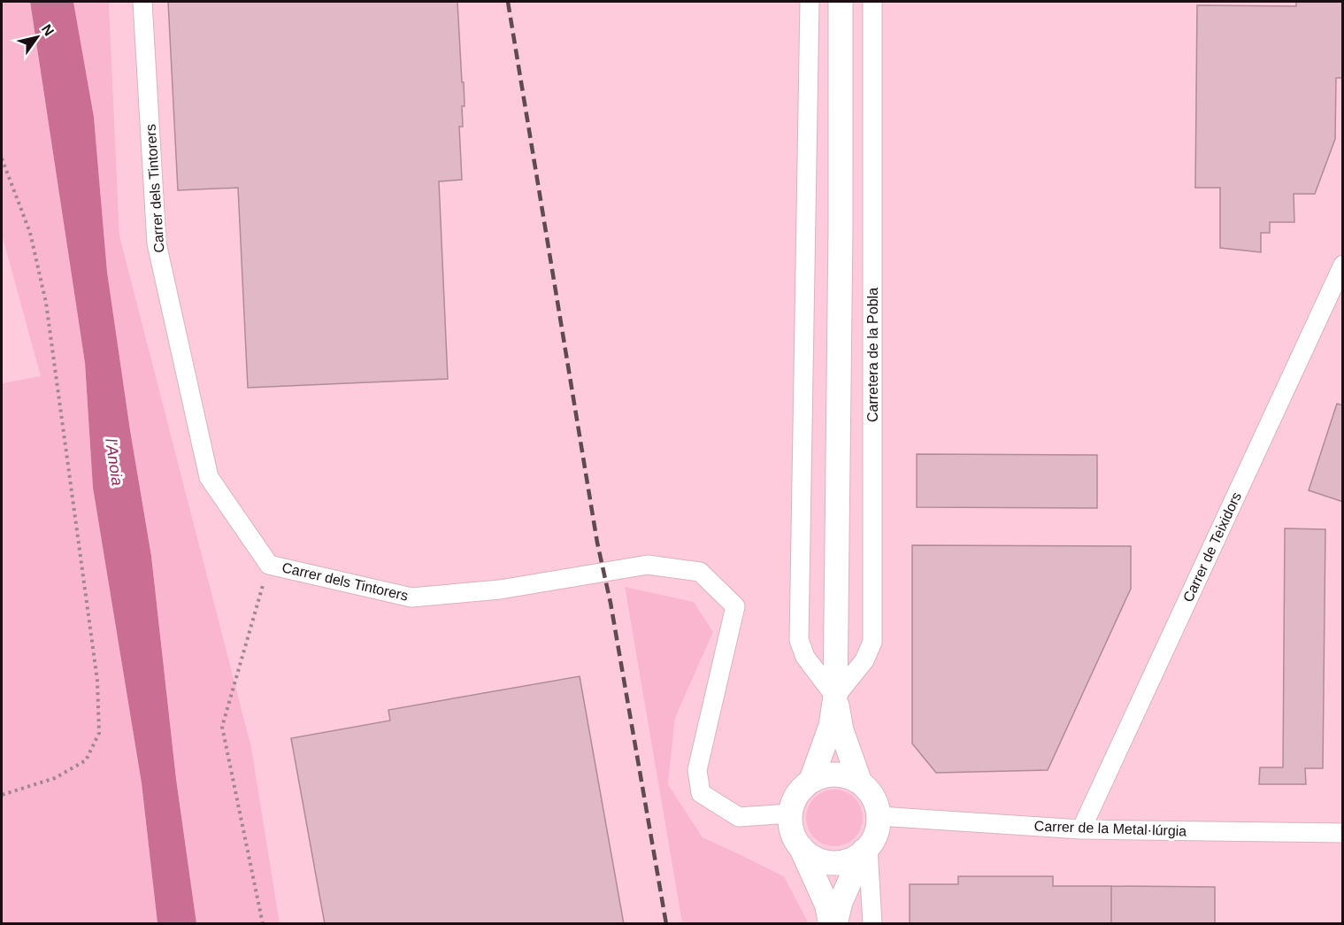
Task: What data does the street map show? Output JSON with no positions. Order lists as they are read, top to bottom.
{
  "streets": {
    "street": [
      "Carrer dels Tintorers",
      "Carretera de la Pobla",
      "Carrer de Teixidors",
      "Carrer de la Metal·lúrgia"
    ]
  },
  "crossings": [
    ["Carrer dels Tintorers", "Carrer de la Metal·lúrgia"],
    ["Carrer de Teixidors", "Carrer de la Metal·lúrgia"]
  ],
  "water": ["l'Anoia"],
  "north": "top right"
}
